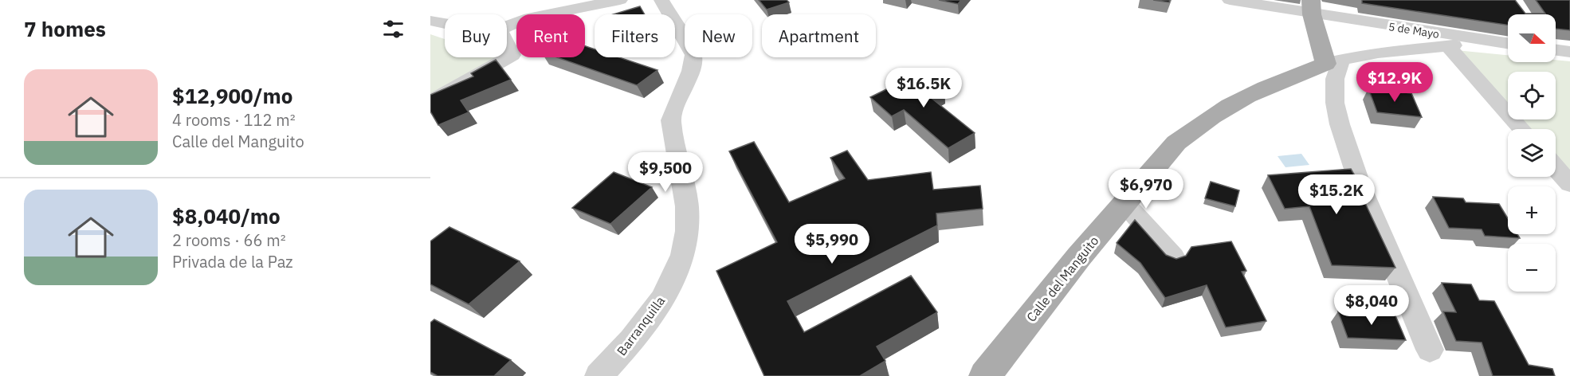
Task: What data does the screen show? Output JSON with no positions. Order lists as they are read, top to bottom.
{
  "streets": {
    "main road": ["Calle del Manguito"],
    "street": ["5 de Mayo", "Barranquilla"]
  },
  "north": "right",
  "page": {
    "heading": "7 homes",
    "map_buttons": ["+", "−"],
    "chip": [
      "Buy",
      "Rent",
      "Filters",
      "New",
      "Apartment"
    ],
    "list": [
      {
        "name": "$12,900/mo",
        "note": "4 rooms · 112 m² · Calle del Manguito"
      },
      {
        "name": "$8,040/mo",
        "note": "2 rooms · 66 m² · Privada de la Paz"
      }
    ],
    "price": [
      "$12.9K",
      "$16.5K",
      "$9,500",
      "$6,970",
      "$15.2K",
      "$5,990",
      "$8,040"
    ]
  }
}
